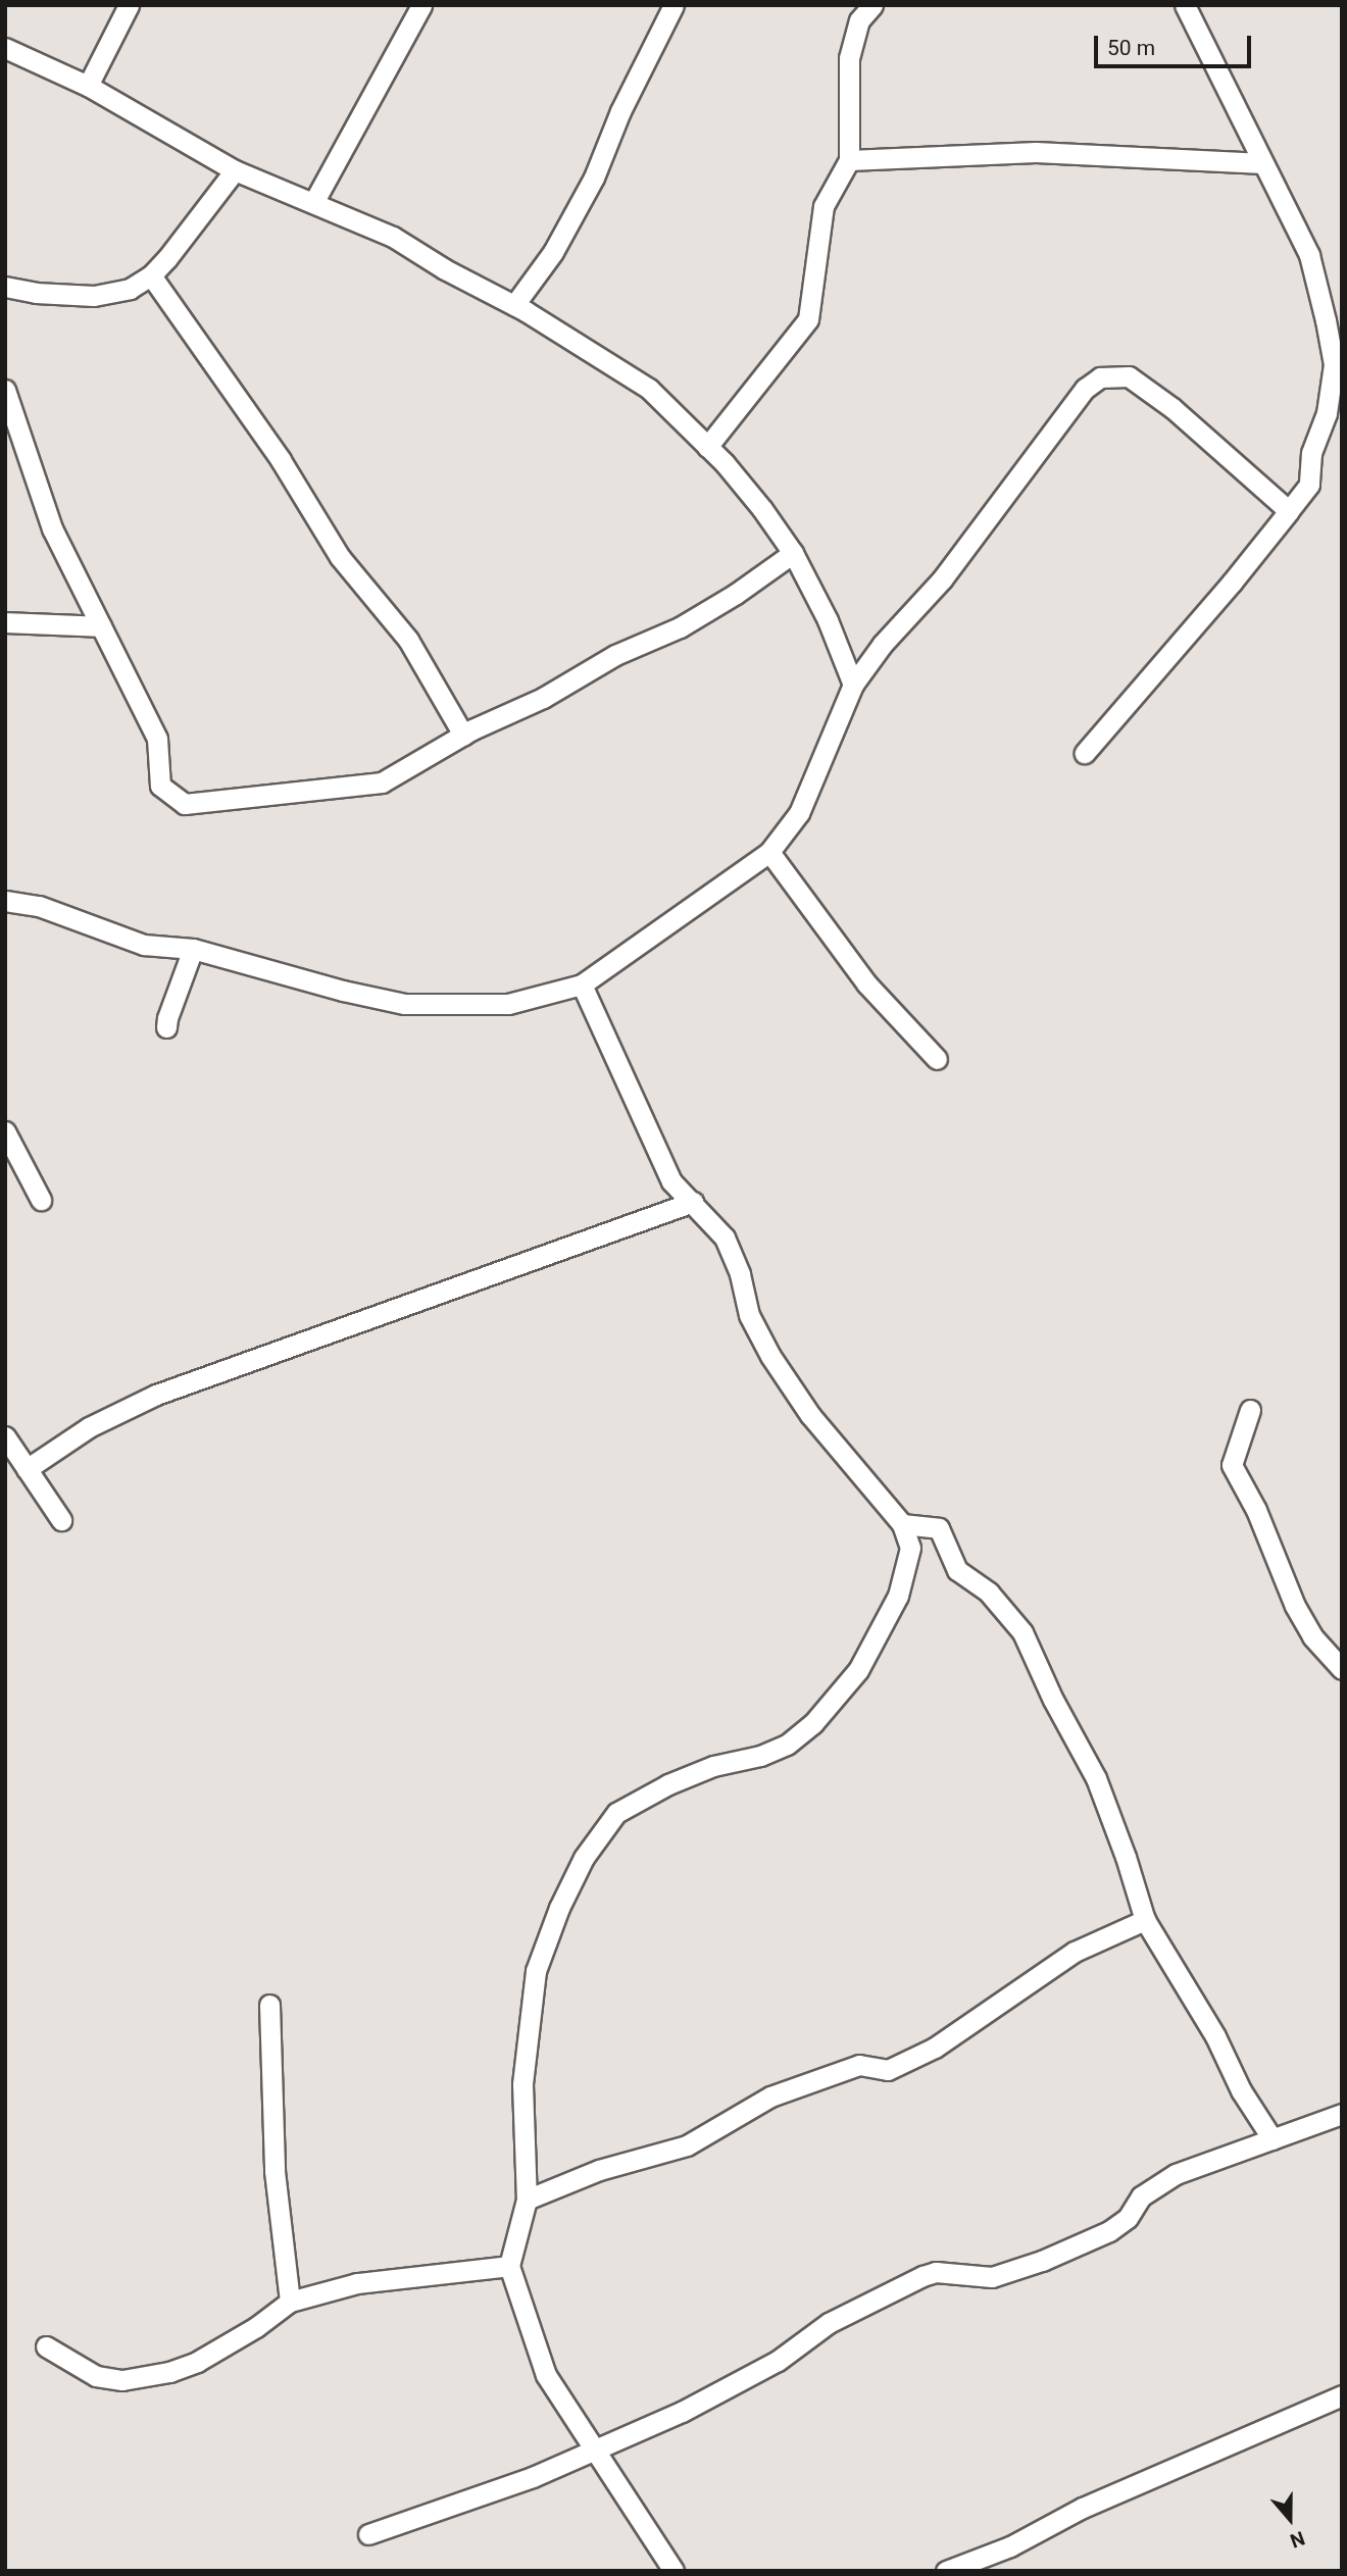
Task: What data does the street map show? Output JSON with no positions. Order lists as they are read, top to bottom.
{
  "scale_bar": "50 m",
  "north": "bottom"
}
